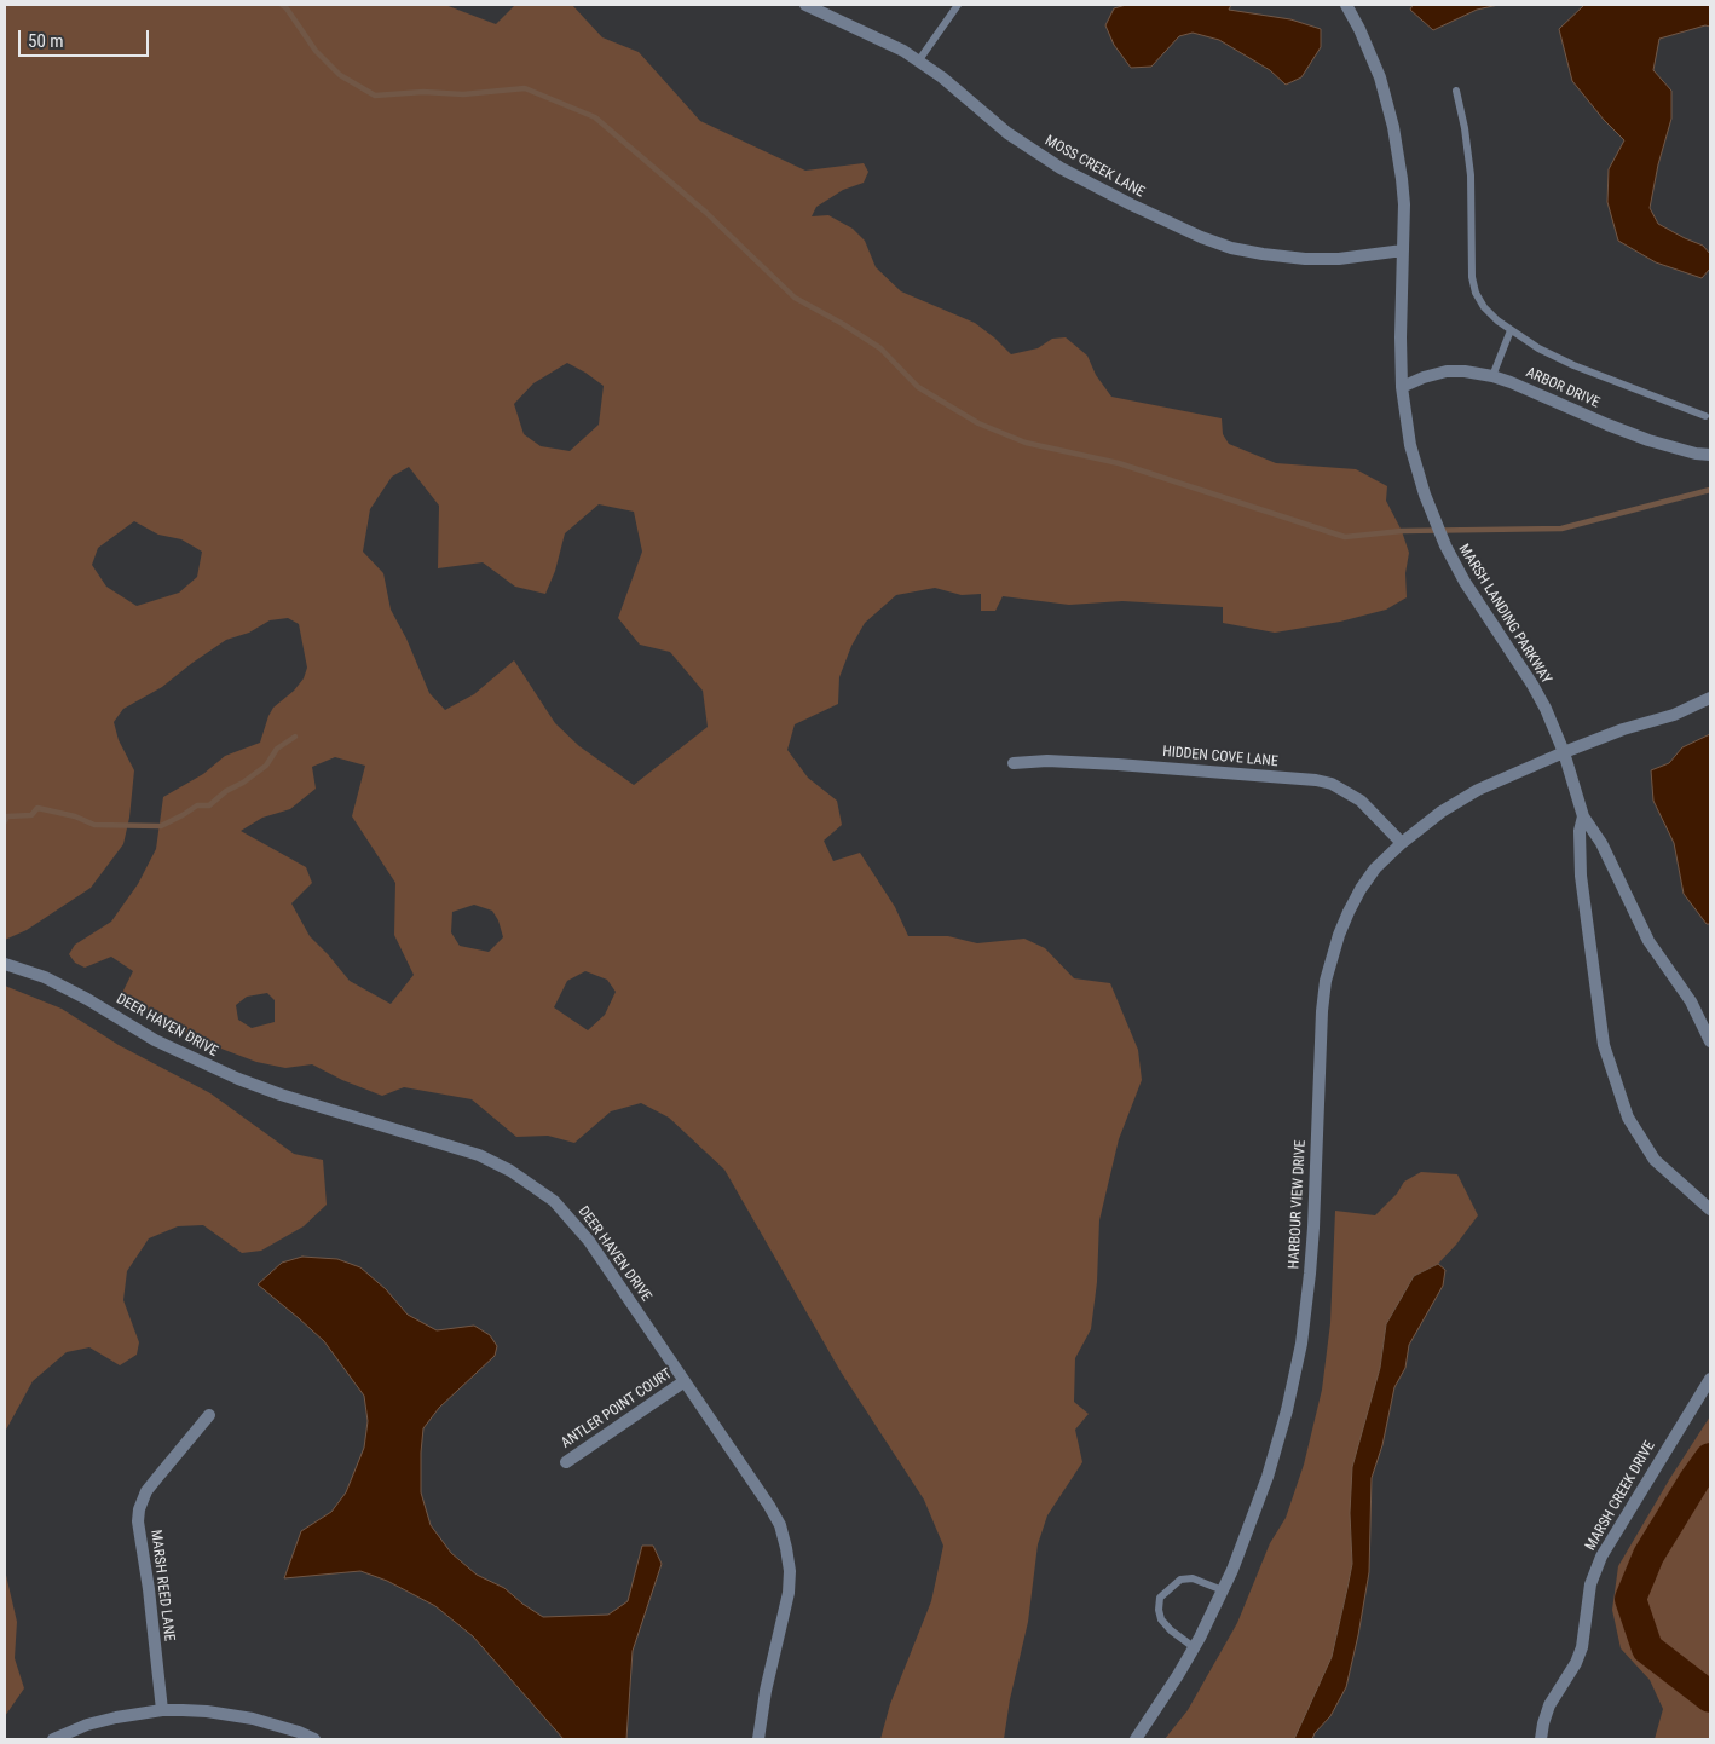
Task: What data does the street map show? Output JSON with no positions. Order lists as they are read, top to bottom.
{
  "streets": {
    "street": [
      "MOSS CREEK LANE",
      "ARBOR DRIVE",
      "MARSH LANDING PARKWAY",
      "HIDDEN COVE LANE",
      "DEER HAVEN DRIVE",
      "HARBOUR VIEW DRIVE",
      "ANTLER POINT COURT",
      "MARSH CREEK DRIVE",
      "MARSH REED LANE"
    ]
  },
  "crossings": [
    ["MOSS CREEK LANE", "MARSH LANDING PARKWAY"],
    ["ARBOR DRIVE", "MARSH LANDING PARKWAY"],
    ["MARSH LANDING PARKWAY", "HARBOUR VIEW DRIVE"],
    ["HIDDEN COVE LANE", "HARBOUR VIEW DRIVE"],
    ["DEER HAVEN DRIVE", "ANTLER POINT COURT"]
  ],
  "scale_bar": "50 m"
}
